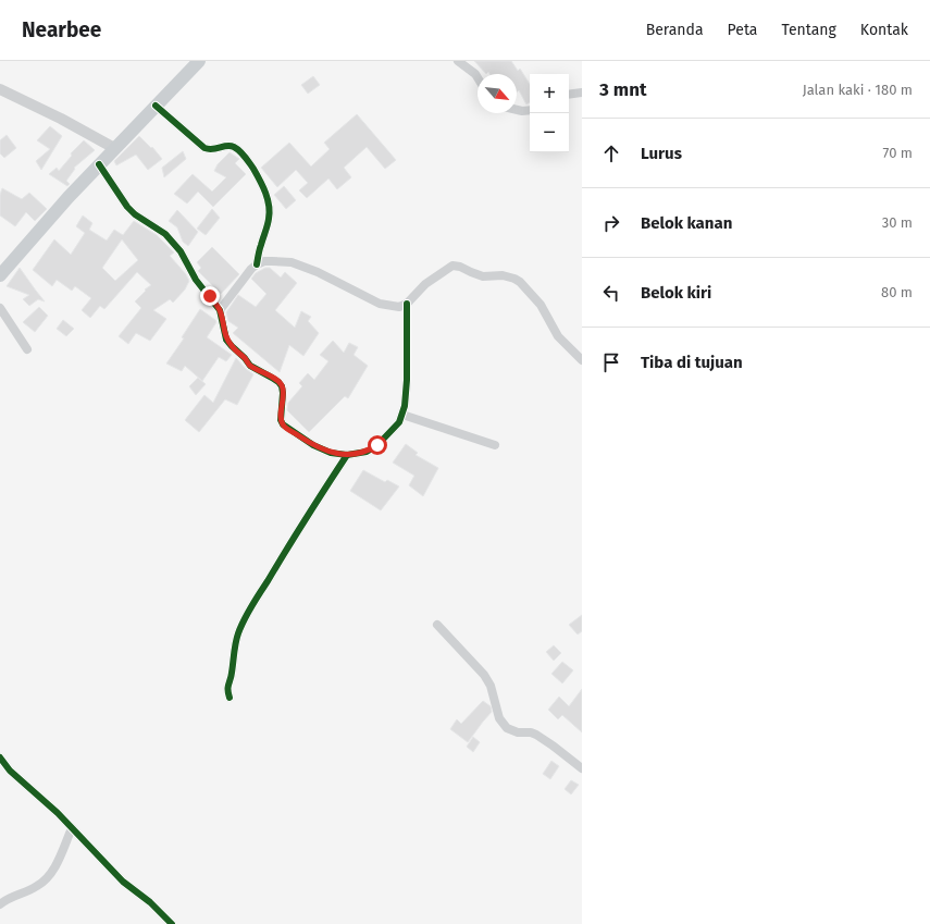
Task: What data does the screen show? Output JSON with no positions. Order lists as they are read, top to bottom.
{
  "north": "bottom right",
  "page": {
    "header": "Nearbee",
    "nav": [
      "Beranda",
      "Peta",
      "Tentang",
      "Kontak"
    ],
    "heading": ["3 mnt", "Jalan kaki · 180 m"],
    "map_buttons": ["+", "−"],
    "list": [
      ["Lurus", "70 m"],
      ["Belok kanan", "30 m"],
      ["Belok kiri", "80 m"],
      "Tiba di tujuan"
    ]
  }
}
